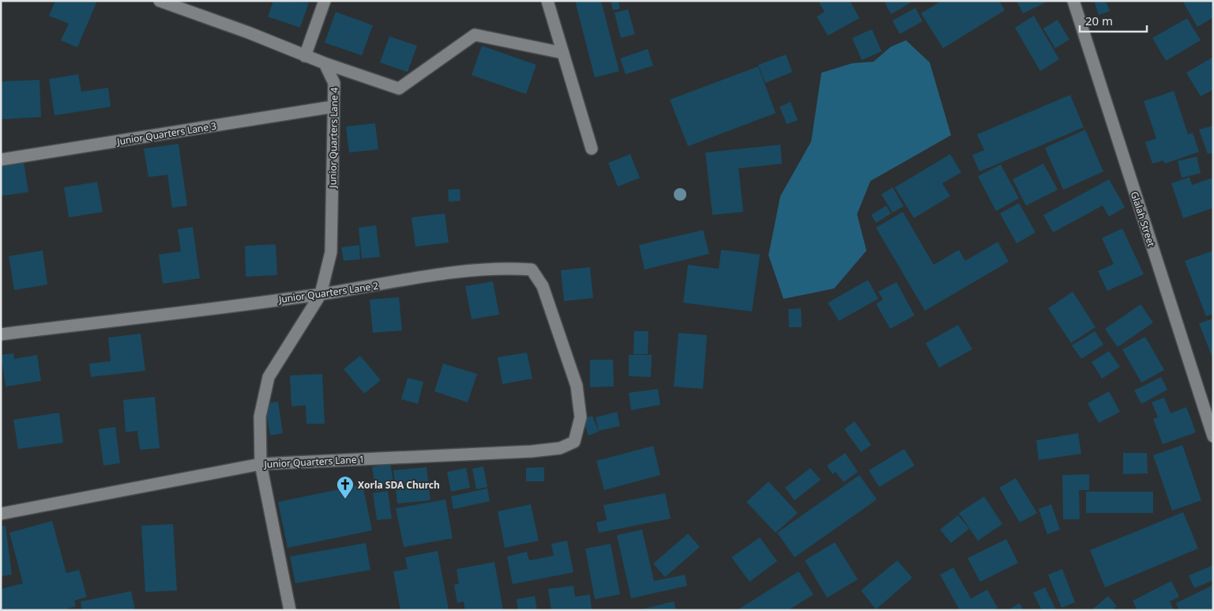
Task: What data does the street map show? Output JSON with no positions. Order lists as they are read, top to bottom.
{
  "streets": {
    "street": [
      "Junior Quarters Lane 3",
      "Junior Quarters Lane 4",
      "Glalah Street",
      "Junior Quarters Lane 2",
      "Junior Quarters Lane 1"
    ]
  },
  "crossings": [
    ["Junior Quarters Lane 3", "Junior Quarters Lane 4"],
    ["Junior Quarters Lane 4", "Junior Quarters Lane 2"],
    ["Junior Quarters Lane 4", "Junior Quarters Lane 1"],
    ["Junior Quarters Lane 2", "Junior Quarters Lane 1"]
  ],
  "places": {
    "church": ["Xorla SDA Church"]
  },
  "scale_bar": "20 m"
}
